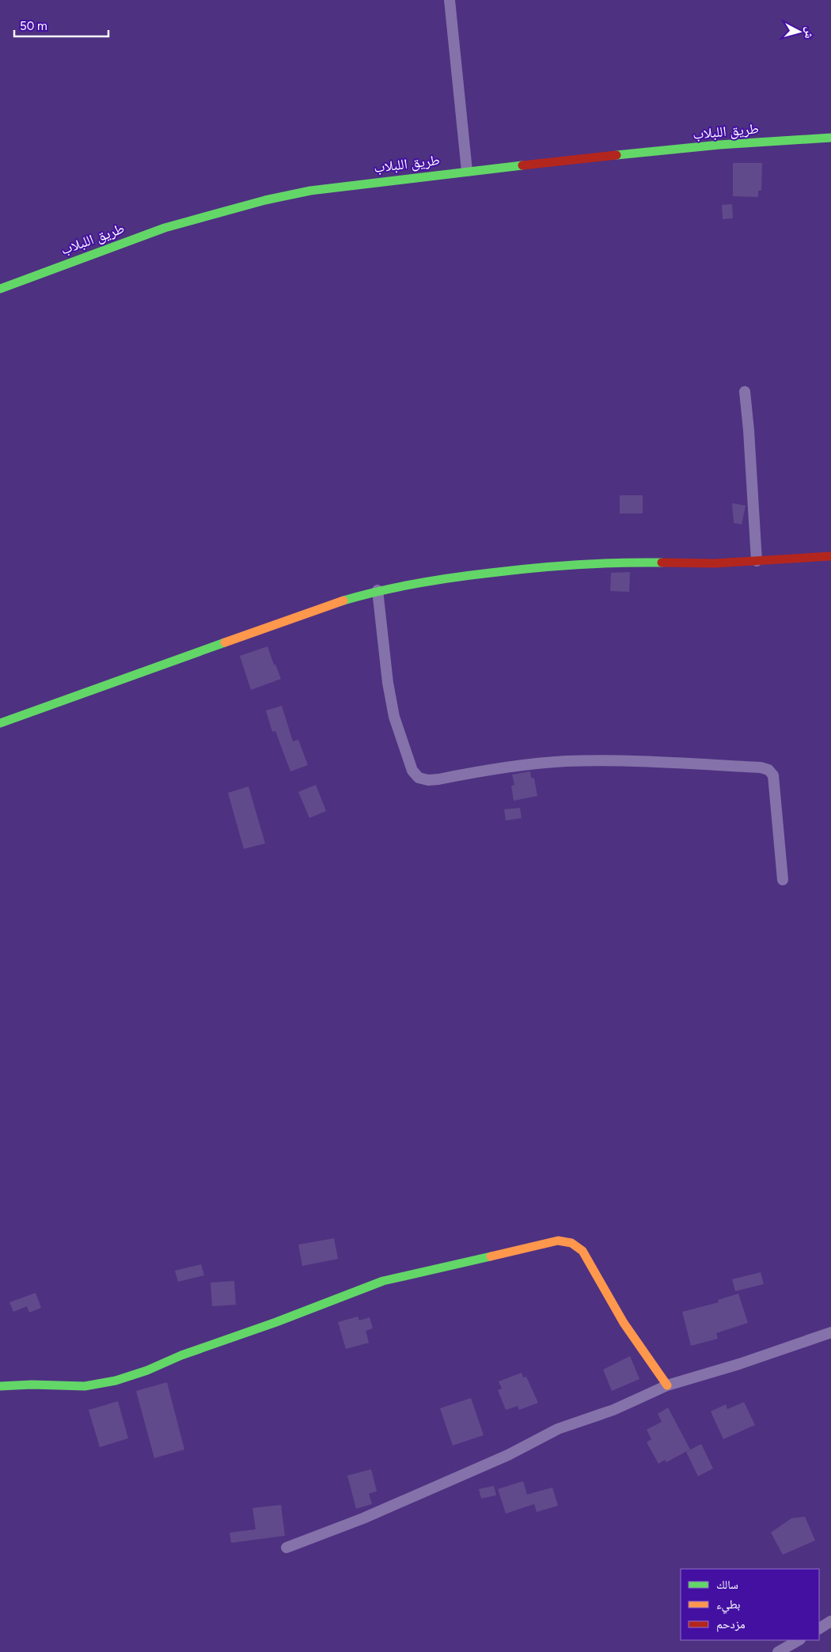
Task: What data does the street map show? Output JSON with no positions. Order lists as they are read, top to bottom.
{
  "streets": {
    "street": ["طريق اللبلاب"]
  },
  "legend": ["سالك", "بطيء", "مزدحم"],
  "scale_bar": "50 m",
  "north": "right"
}
